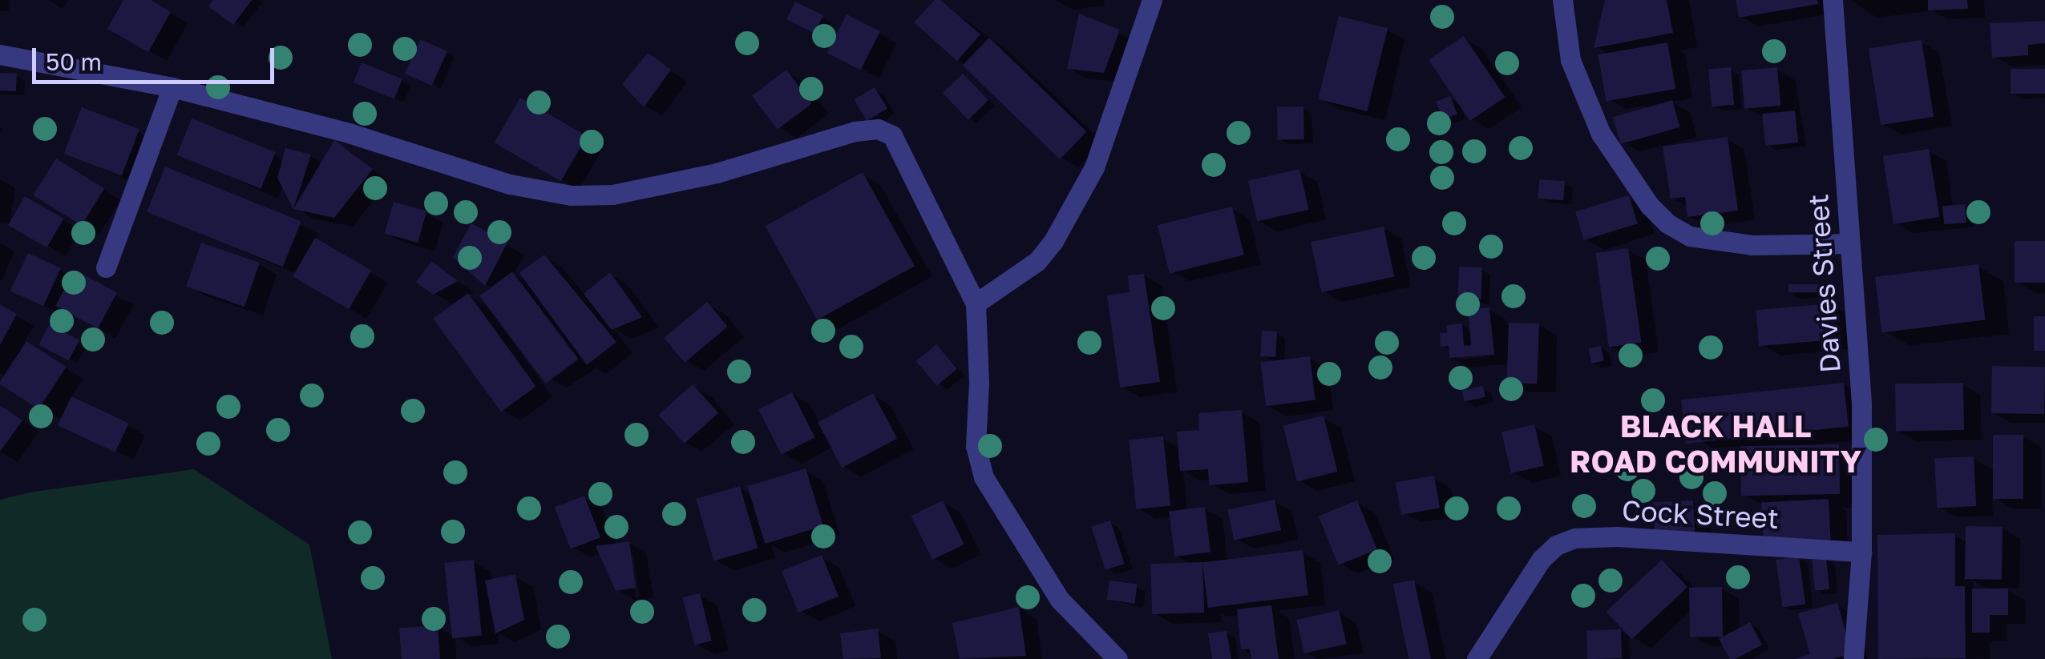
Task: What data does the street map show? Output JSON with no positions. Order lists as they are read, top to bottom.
{
  "streets": {
    "street": ["Davies Street", "Cock Street"]
  },
  "crossings": [
    ["Davies Street", "Cock Street"]
  ],
  "districts": ["BLACK HALL ROAD COMMUNITY"],
  "scale_bar": "50 m"
}
